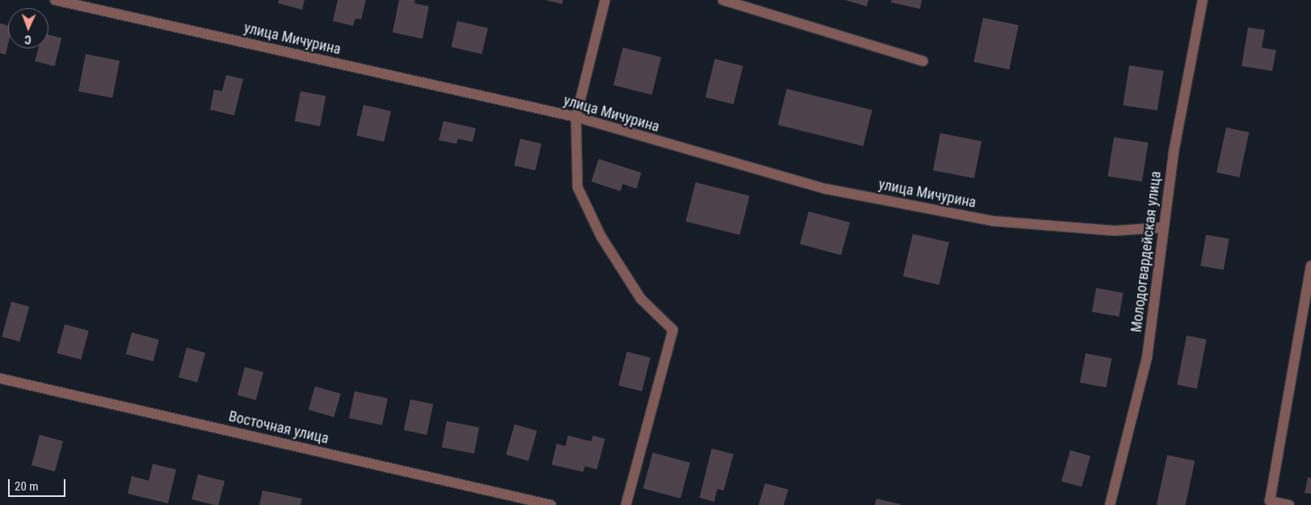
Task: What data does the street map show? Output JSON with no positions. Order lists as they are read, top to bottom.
{
  "streets": {
    "street": ["улица Мичурина", "Молодогвардейская улица", "Восточная улица"]
  },
  "crossings": [
    ["улица Мичурина", "Молодогвардейская улица"]
  ],
  "scale_bar": "20 m",
  "north": "bottom"
}
